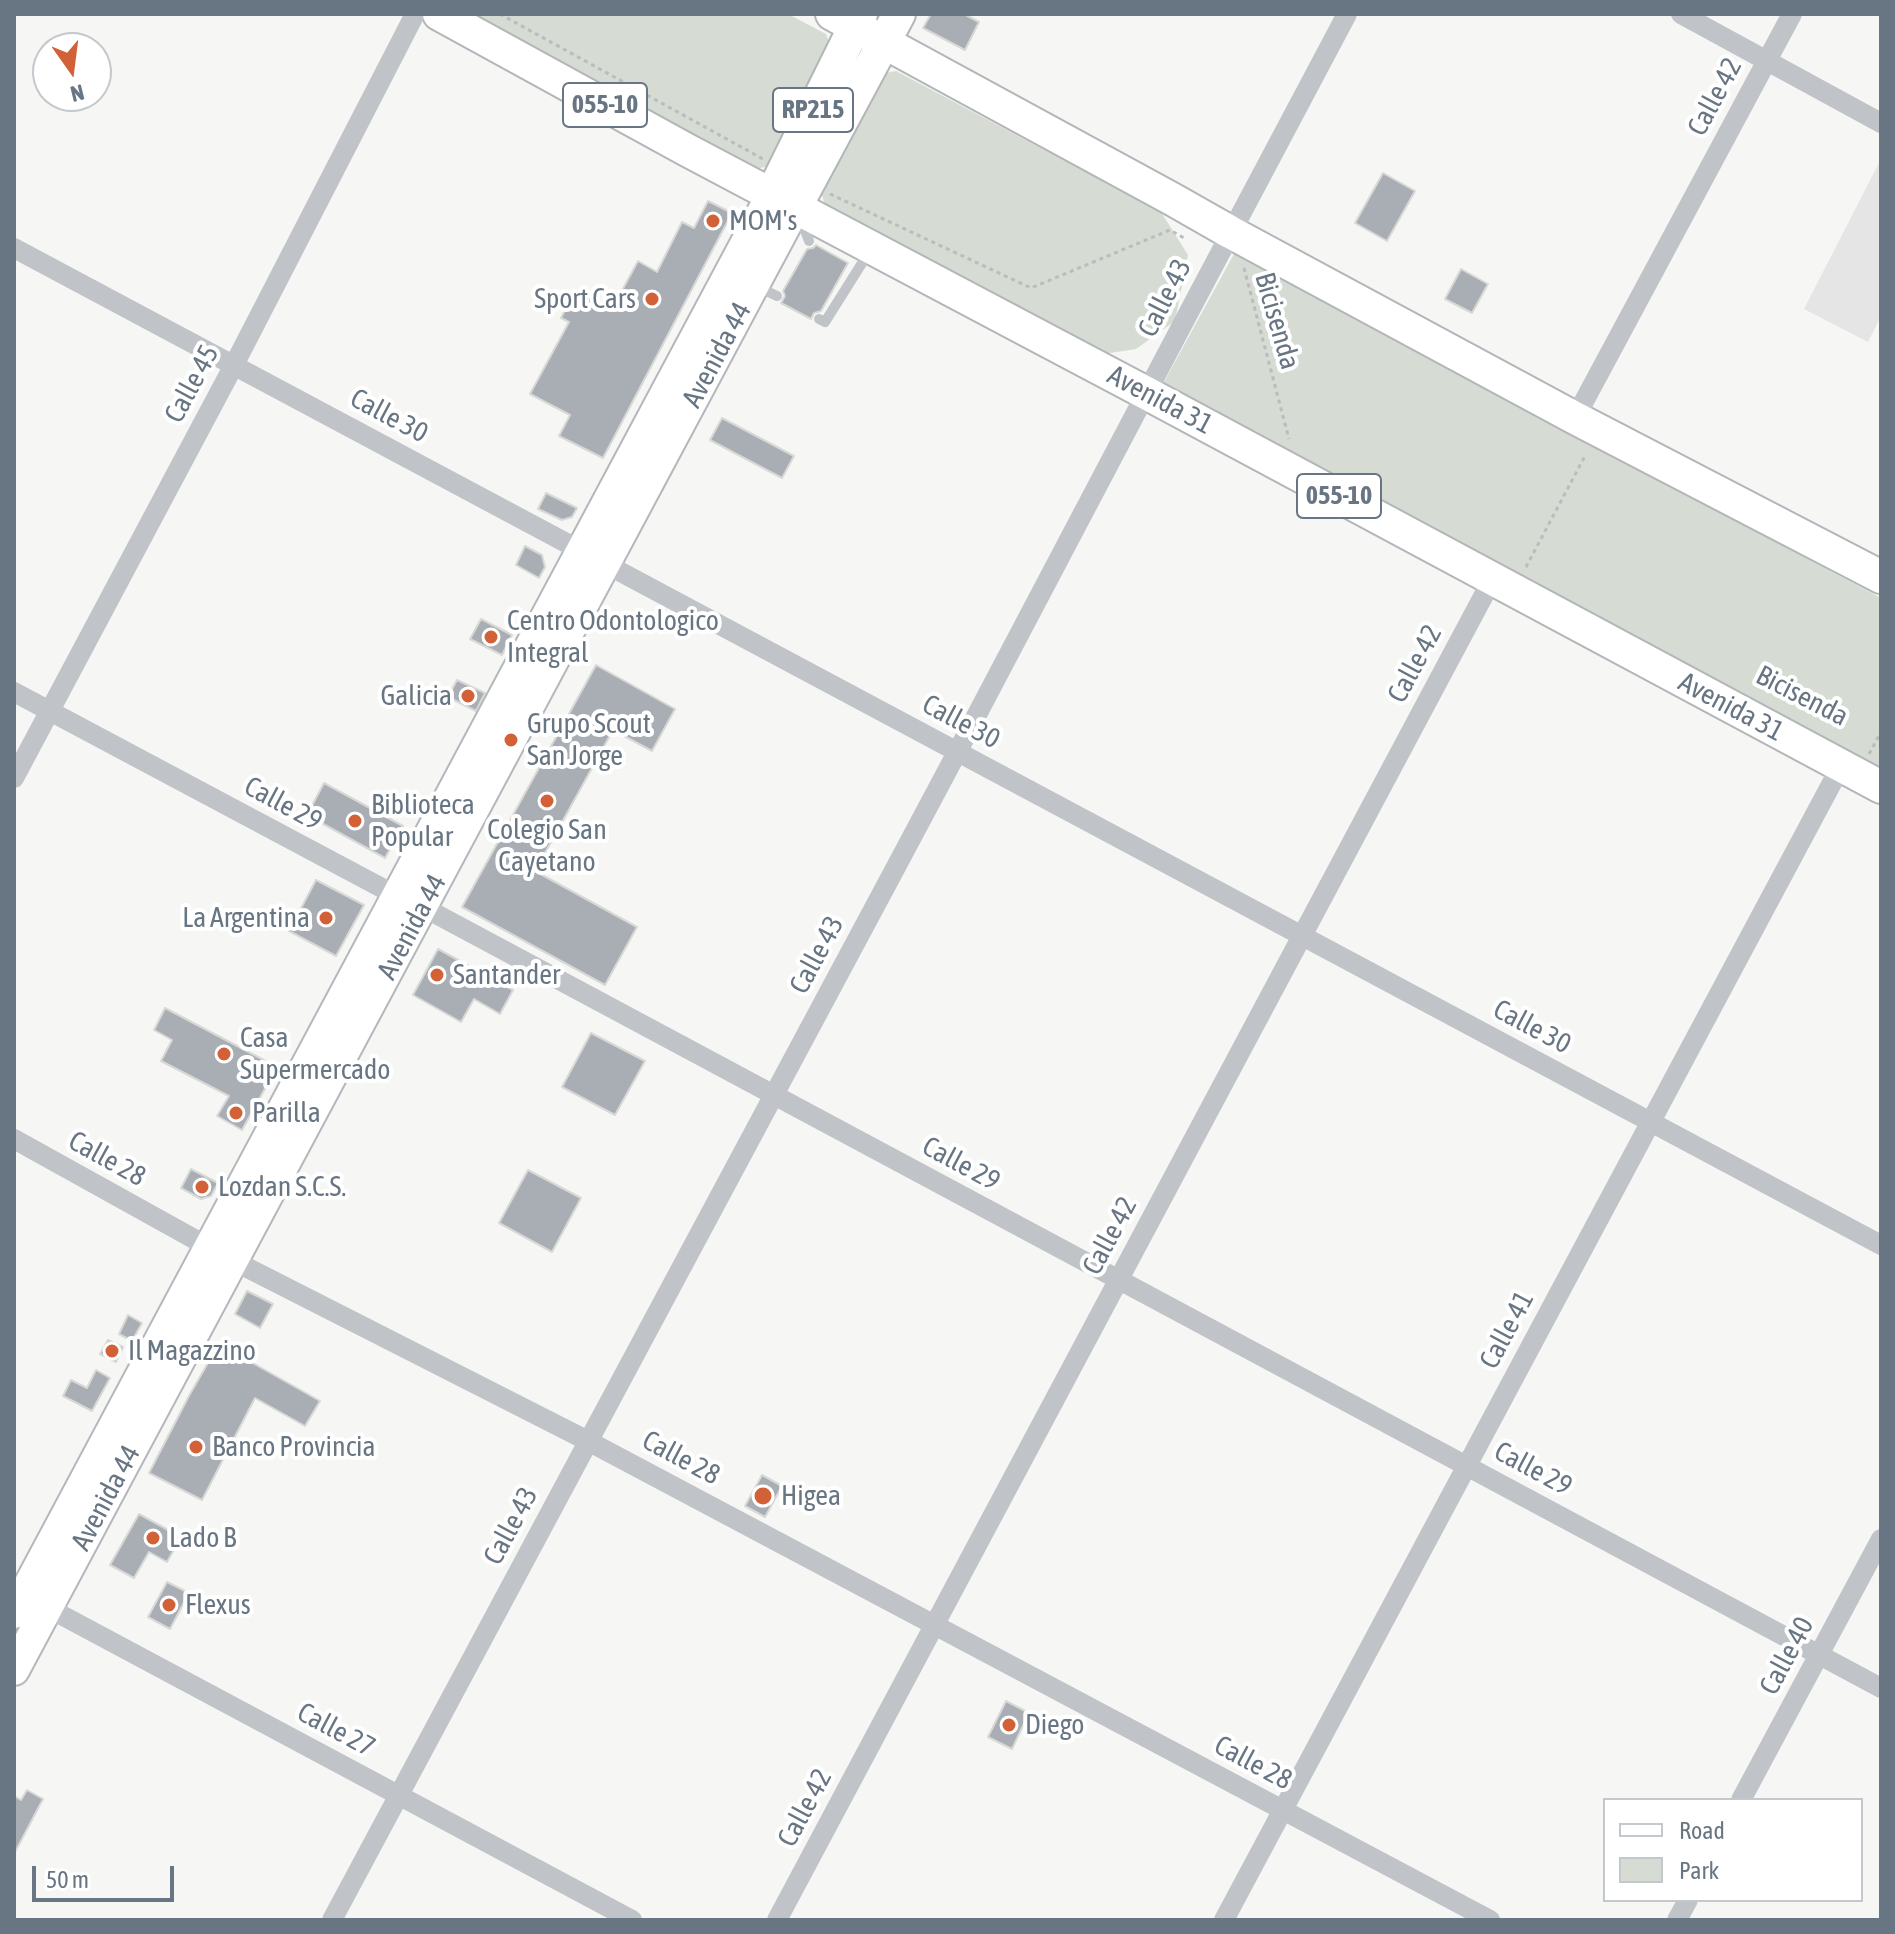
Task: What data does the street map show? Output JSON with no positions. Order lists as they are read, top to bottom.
{
  "streets": {
    "highway": [
      "055-10",
      "RP215",
      "Avenida 44",
      "Avenida 31"
    ],
    "street": [
      "Calle 42",
      "Calle 43",
      "Calle 45",
      "Calle 30",
      "Calle 29",
      "Calle 28",
      "Calle 41",
      "Calle 40",
      "Calle 27"
    ],
    "path": ["Bicisenda"]
  },
  "crossings": [
    ["Calle 42", "Avenida 31"],
    ["Calle 42", "Calle 30"],
    ["Calle 42", "Calle 29"],
    ["Calle 42", "Calle 28"],
    ["Calle 43", "Bicisenda"],
    ["Calle 43", "Avenida 31"],
    ["Calle 43", "Calle 30"],
    ["Calle 43", "Calle 29"],
    ["Calle 43", "Calle 28"],
    ["Calle 43", "Calle 27"],
    ["Bicisenda", "Avenida 44"],
    ["Bicisenda", "Avenida 31"],
    ["Avenida 44", "Avenida 31"],
    ["Avenida 44", "Calle 30"],
    ["Avenida 44", "Calle 29"],
    ["Avenida 44", "Calle 28"],
    ["Avenida 44", "Calle 27"],
    ["Calle 45", "Calle 30"],
    ["Calle 45", "Calle 29"],
    ["Avenida 31", "Calle 41"],
    ["Calle 30", "Calle 41"],
    ["Calle 29", "Calle 41"],
    ["Calle 29", "Calle 40"],
    ["Calle 28", "Calle 41"]
  ],
  "places": [
    "MOM's",
    "Sport Cars",
    "Centro Odontologico Integral",
    "Galicia",
    "Grupo Scout San Jorge",
    "Colegio San Cayetano",
    "Biblioteca Popular",
    "La Argentina",
    "Santander",
    "Casa Supermercado",
    "Parilla",
    "Lozdan S.C.S.",
    "Il Magazzino",
    "Banco Provincia",
    "Higea",
    "Lado B",
    "Flexus",
    "Diego"
  ],
  "legend": ["Road", "Park"],
  "scale_bar": "50 m",
  "north": "bottom"
}
